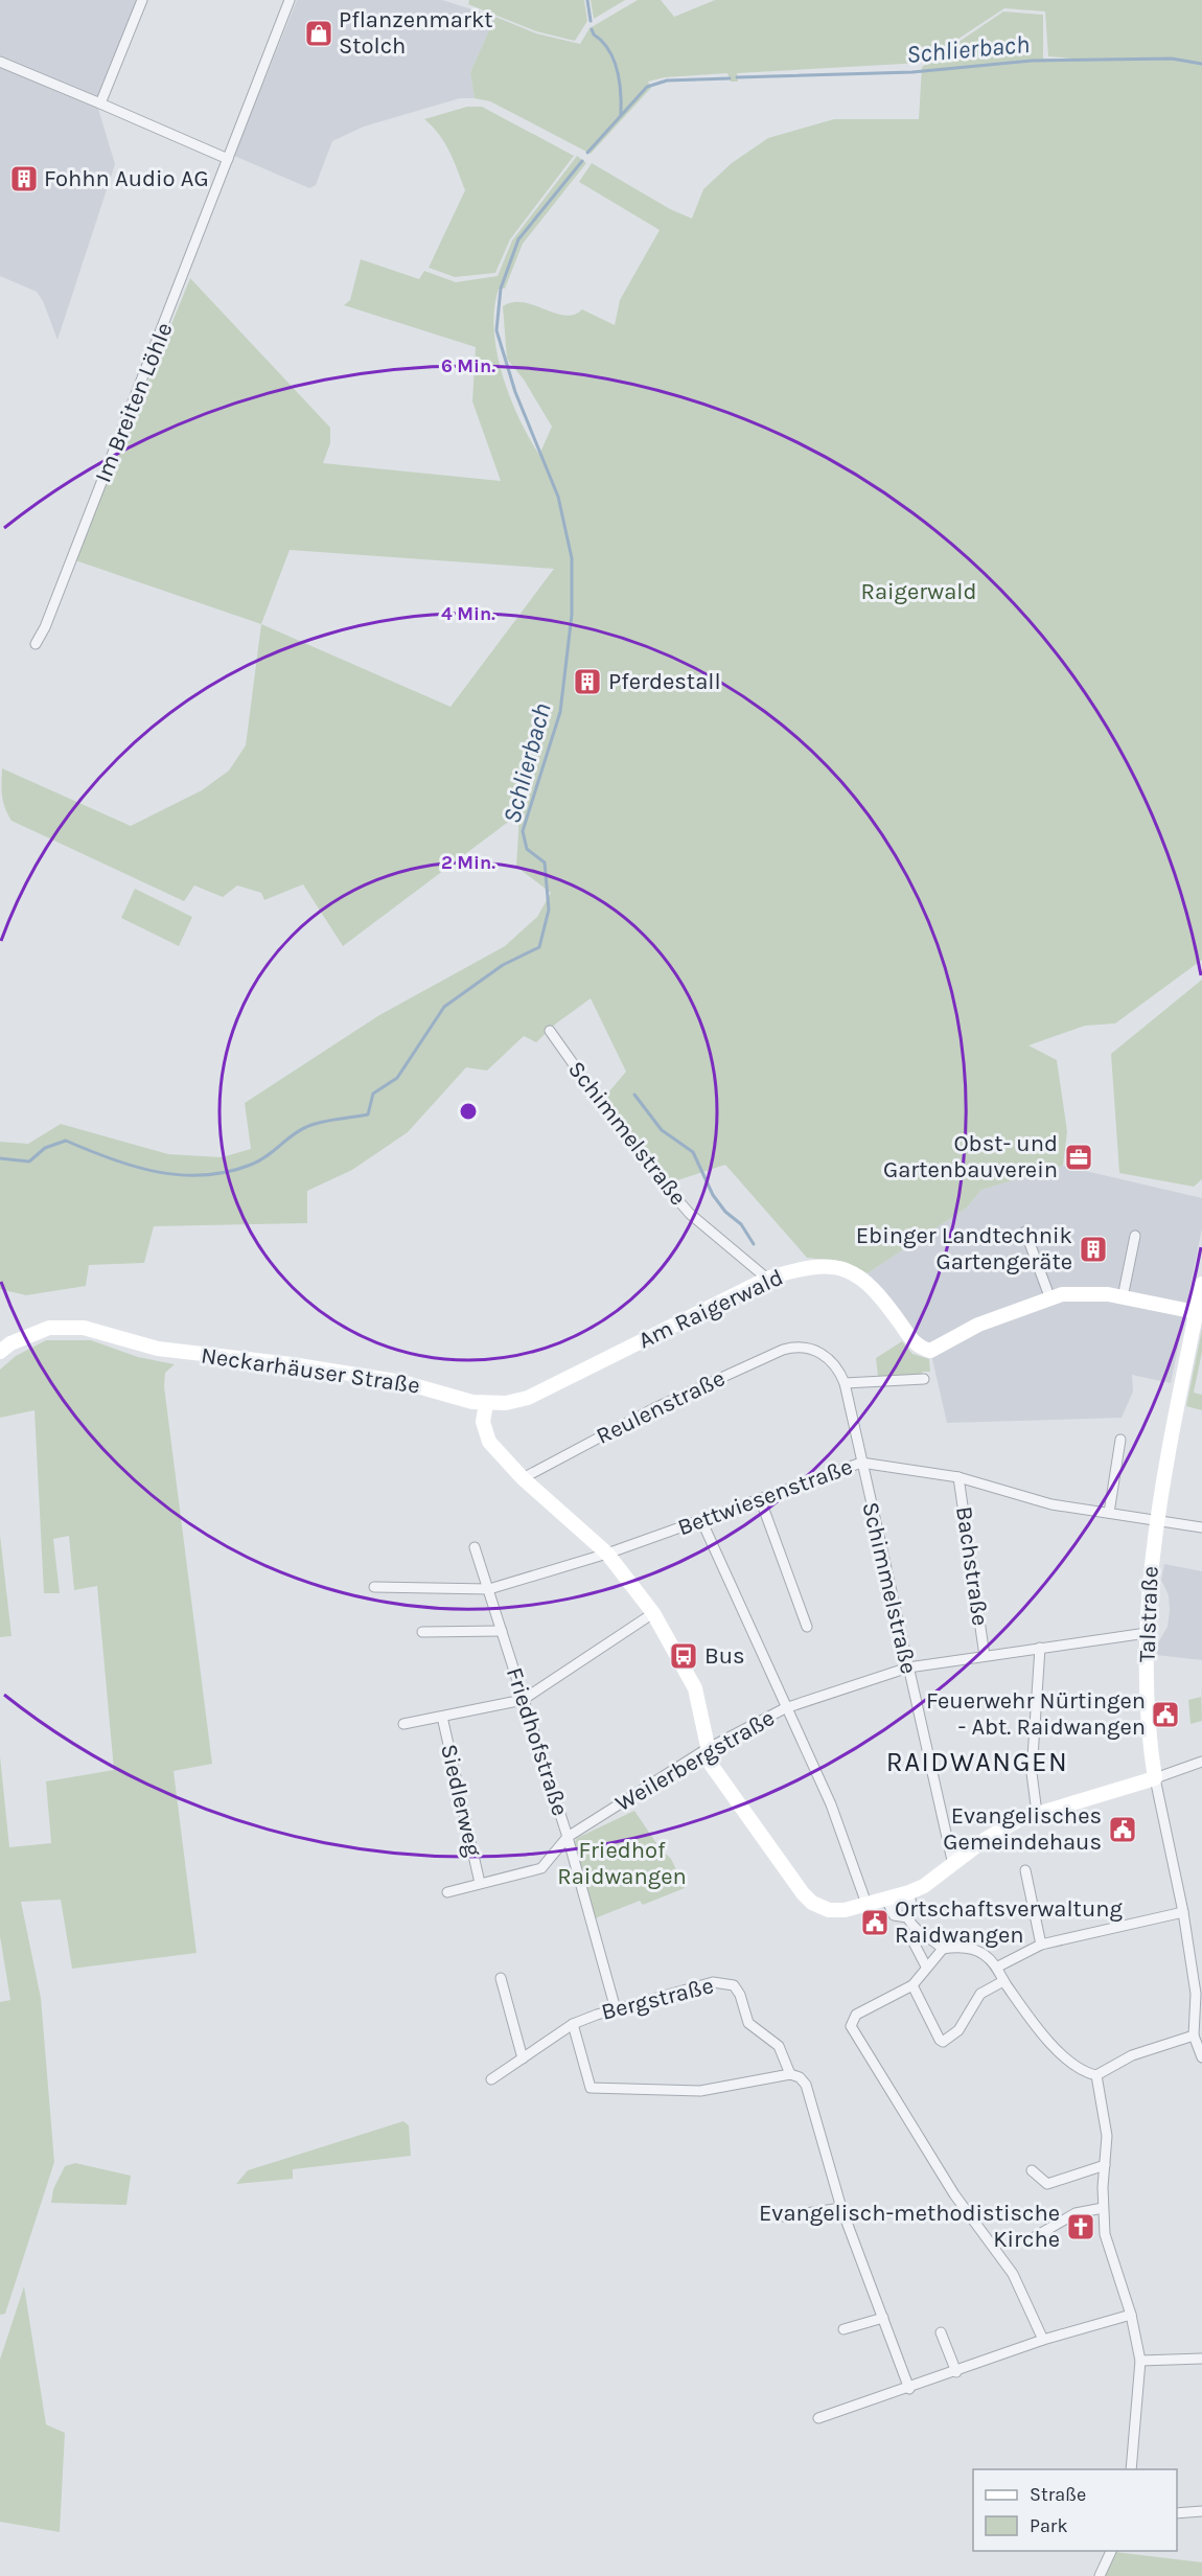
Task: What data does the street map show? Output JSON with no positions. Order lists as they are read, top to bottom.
{
  "streets": {
    "street": [
      "Im Breiten Löhle",
      "Schimmelstraße",
      "Am Raigerwald",
      "Neckarhäuser Straße",
      "Reulenstraße",
      "Bettwiesenstraße",
      "Bachstraße",
      "Talstraße",
      "Friedhofstraße",
      "Weilerbergstraße",
      "Siedlerweg",
      "Bergstraße"
    ]
  },
  "crossings": [
    ["Schimmelstraße", "Am Raigerwald"],
    ["Schimmelstraße", "Reulenstraße"],
    ["Schimmelstraße", "Bettwiesenstraße"],
    ["Schimmelstraße", "Weilerbergstraße"],
    ["Am Raigerwald", "Neckarhäuser Straße"],
    ["Am Raigerwald", "Talstraße"],
    ["Bettwiesenstraße", "Bachstraße"],
    ["Bettwiesenstraße", "Talstraße"],
    ["Bettwiesenstraße", "Friedhofstraße"],
    ["Bachstraße", "Weilerbergstraße"],
    ["Talstraße", "Weilerbergstraße"],
    ["Friedhofstraße", "Weilerbergstraße"],
    ["Friedhofstraße", "Bergstraße"],
    ["Weilerbergstraße", "Siedlerweg"]
  ],
  "districts": ["RAIDWANGEN"],
  "water": ["Schlierbach"],
  "parks": ["Raigerwald", "Friedhof Raidwangen"],
  "places": {
    "shop": ["Pflanzenmarkt Stolch"],
    "building": ["Fohhn Audio AG", "Pferdestall", "Ebinger Landtechnik Gartengeräte"],
    "office": ["Obst- und Gartenbauverein"],
    "bus stop": ["Bus"],
    "public building": ["Feuerwehr Nürtingen - Abt. Raidwangen", "Evangelisches Gemeindehaus", "Ortschaftsverwaltung Raidwangen"],
    "church": ["Evangelisch-methodistische Kirche"]
  },
  "legend": ["Straße", "Park"],
  "rings": ["6 Min.", "4 Min.", "2 Min."]
}
